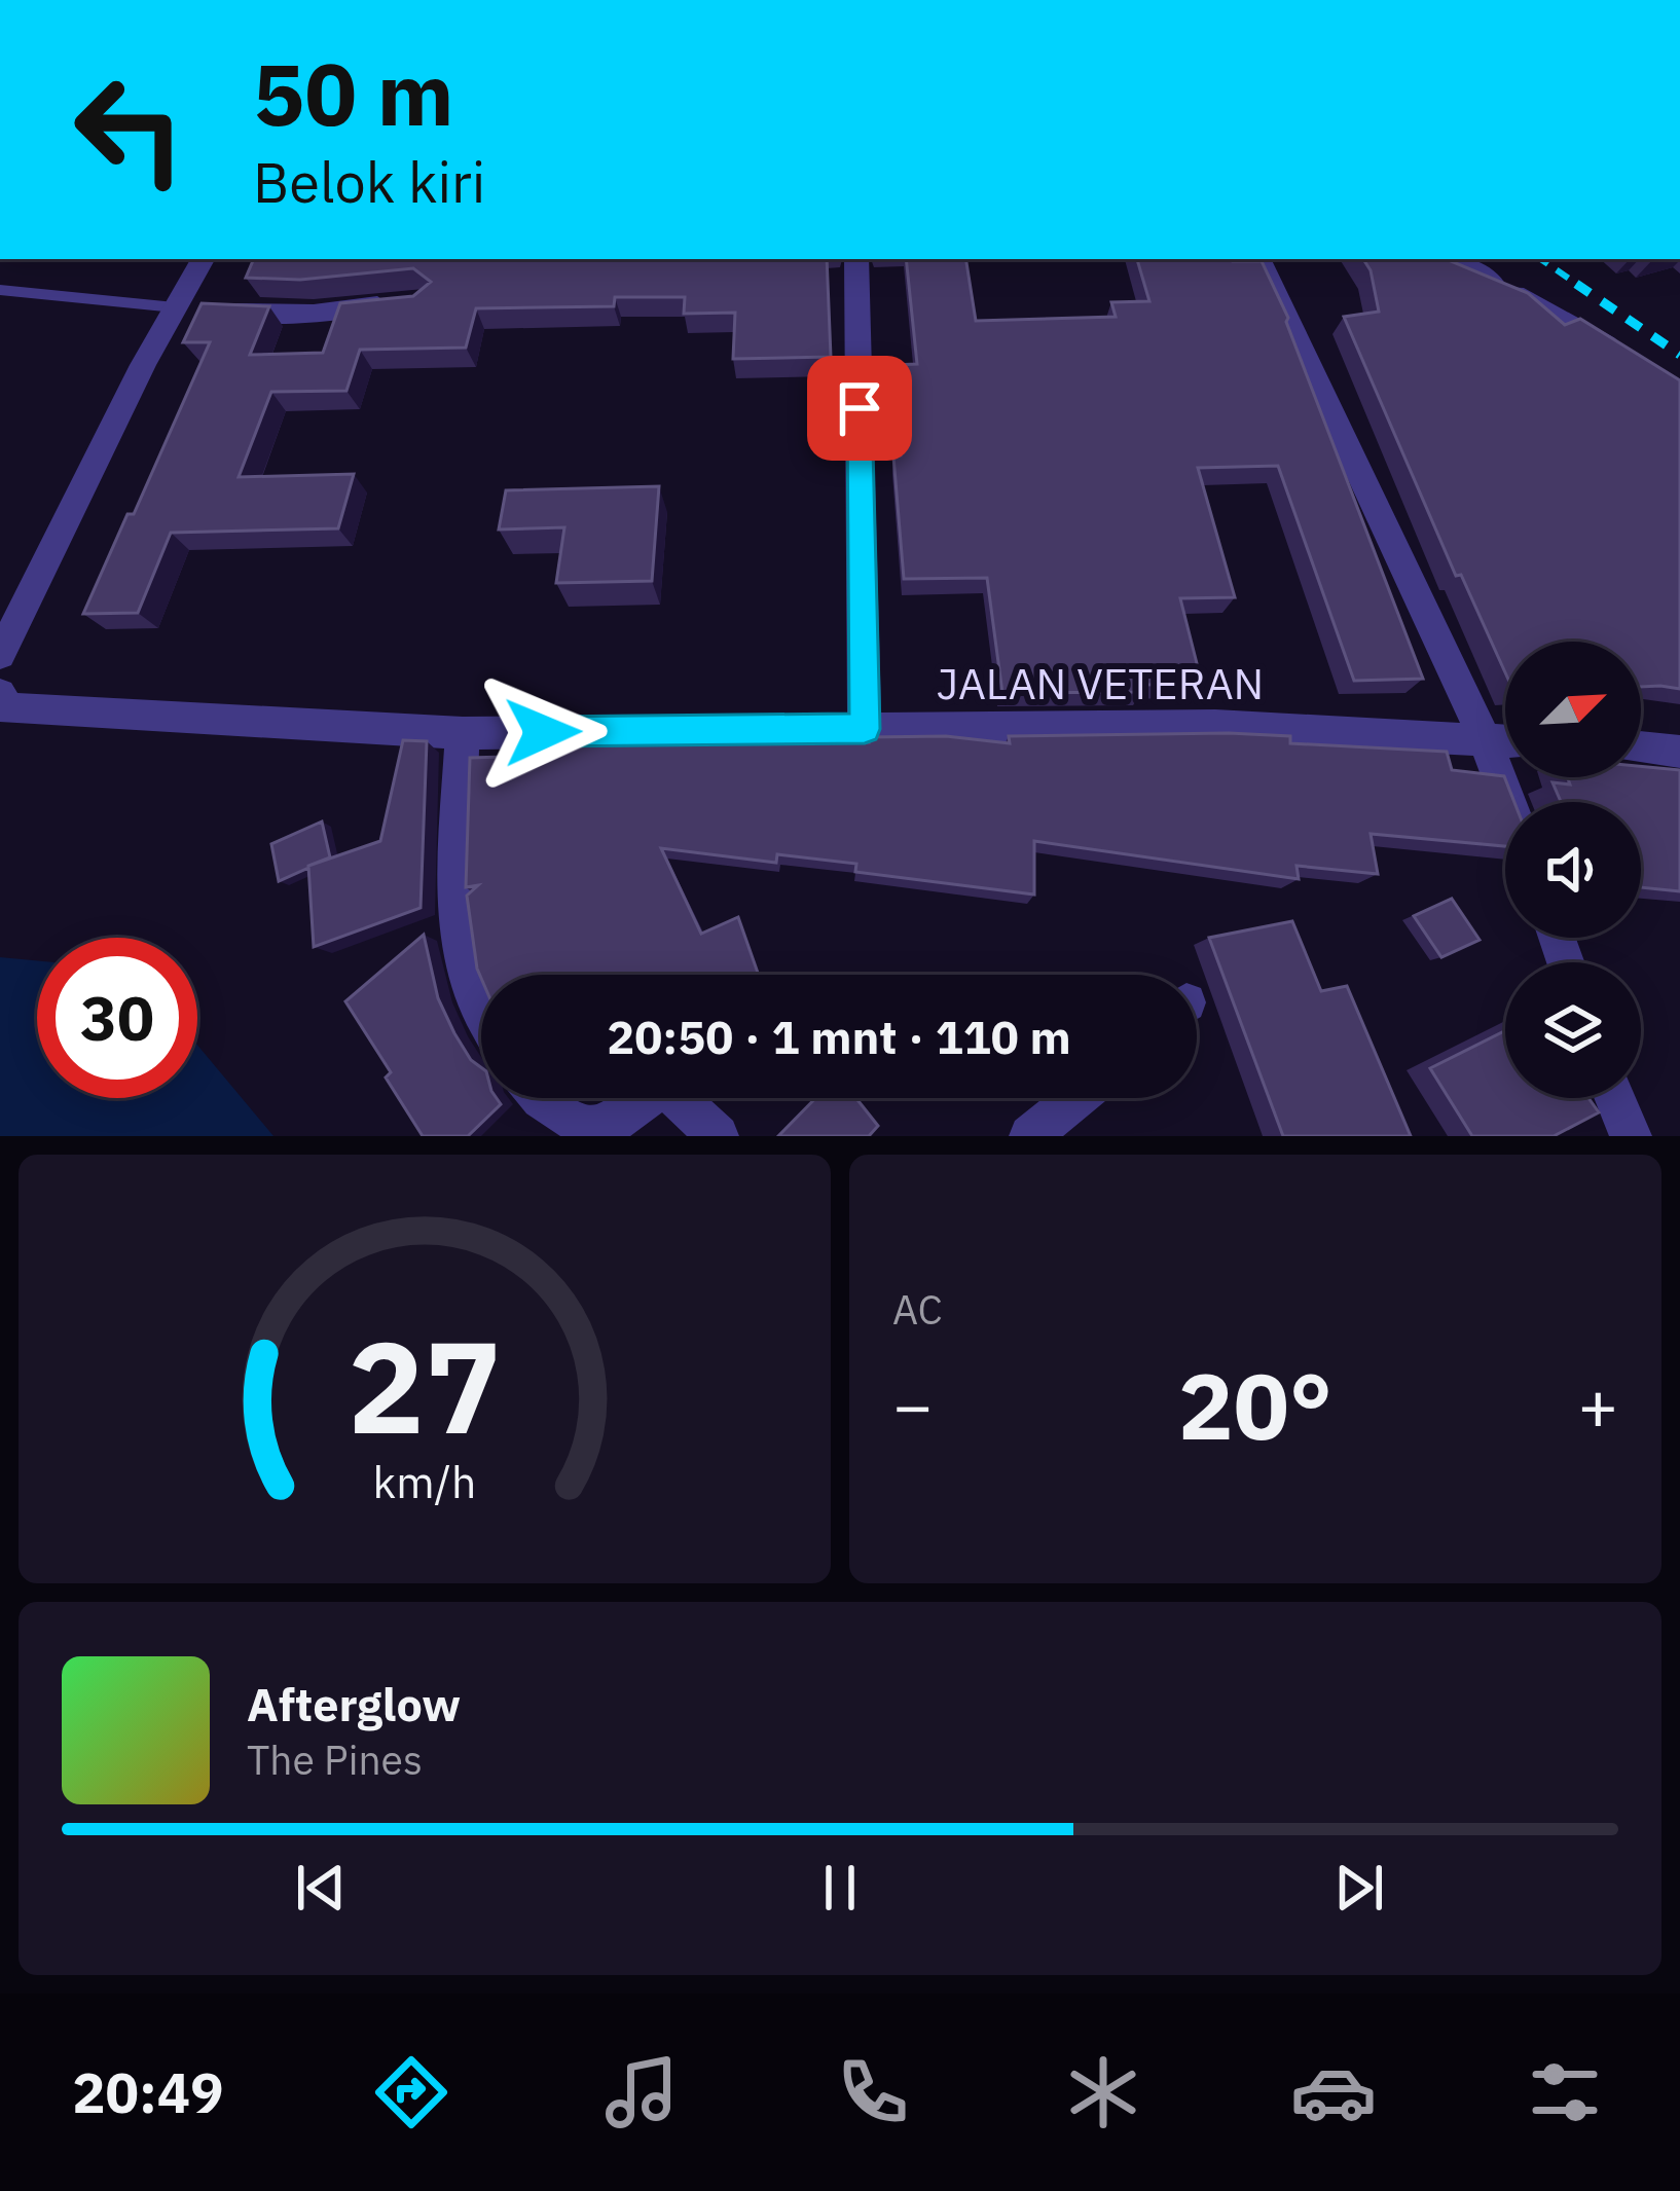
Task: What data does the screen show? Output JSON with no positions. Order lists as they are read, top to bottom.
{
  "streets": {
    "street": ["JALAN VETERAN"]
  },
  "north": "top right",
  "page": {
    "turn": ["50 m", "Belok kiri"],
    "limit": "30",
    "trip": "20:50 · 1 mnt · 110 m",
    "tile": "AC",
    "heat": ["−", "20°", "+"],
    "song": ["Afterglow", "The Pines"],
    "tabs": "20:49",
    "gauge": ["27", "km/h"]
  }
}
